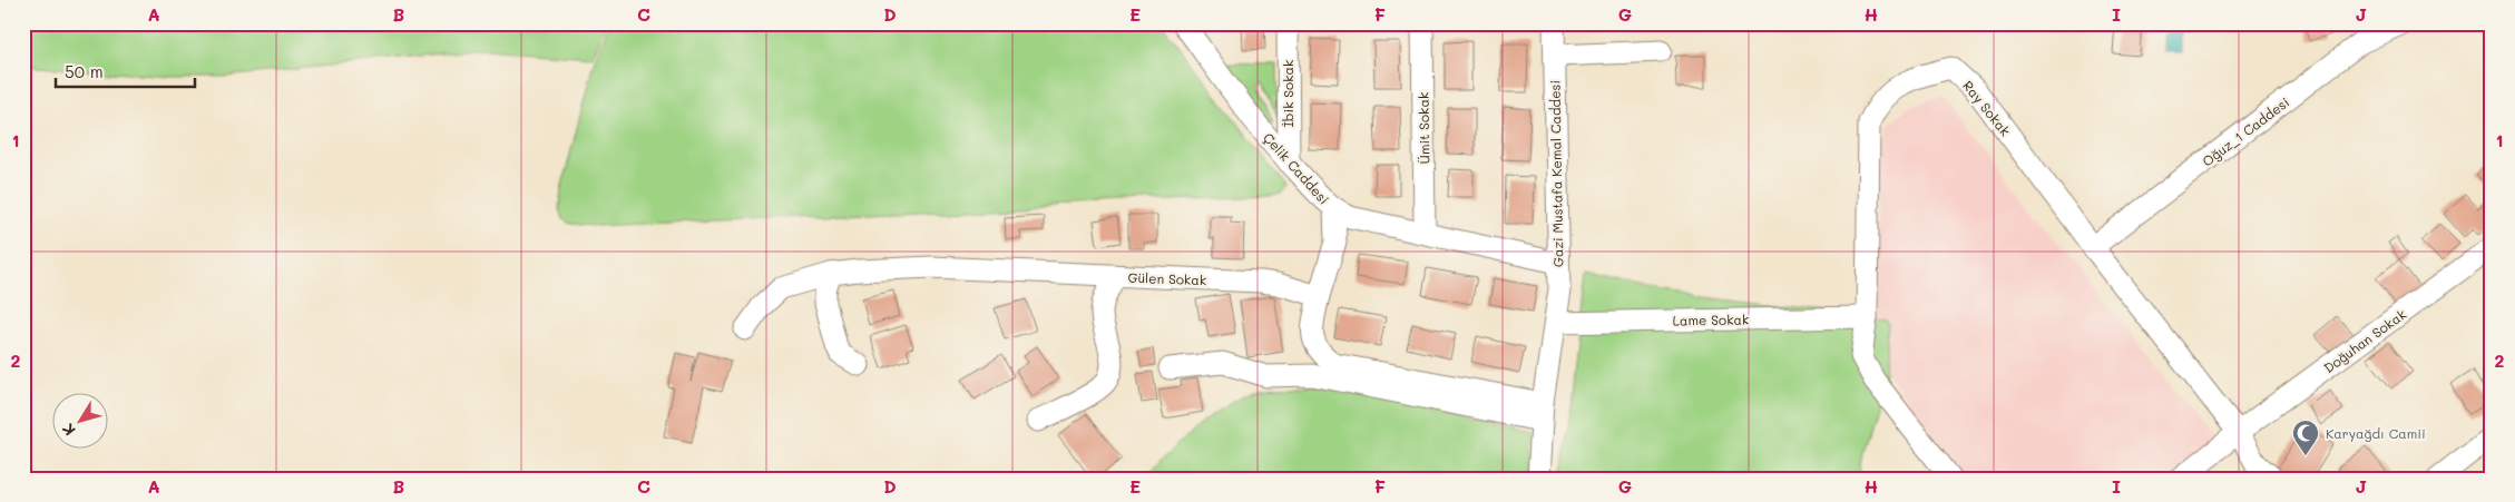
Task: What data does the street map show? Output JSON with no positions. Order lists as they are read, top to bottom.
{
  "streets": {
    "street": [
      "İbik Sokak",
      "Ray Sokak",
      "Ümit Sokak",
      "Oğuz_1 Caddesi",
      "Çelik Caddesi",
      "Gazi Mustafa Kemal Caddesi",
      "Gülen Sokak",
      "Lame Sokak",
      "Doğuhan Sokak"
    ]
  },
  "crossings": [
    ["İbik Sokak", "Çelik Caddesi"],
    ["Ray Sokak", "Oğuz_1 Caddesi"],
    ["Ray Sokak", "Lame Sokak"],
    ["Ray Sokak", "Doğuhan Sokak"],
    ["Ümit Sokak", "Çelik Caddesi"],
    ["Çelik Caddesi", "Gazi Mustafa Kemal Caddesi"],
    ["Gazi Mustafa Kemal Caddesi", "Lame Sokak"]
  ],
  "places": {
    "mosque": ["Karyağdı Camii"]
  },
  "scale_bar": "50 m",
  "north": "bottom left",
  "grid": {
    "columns": [
      "A",
      "B",
      "C",
      "D",
      "E",
      "F",
      "G",
      "H",
      "I",
      "J"
    ],
    "rows": ["1", "2"]
  }
}
